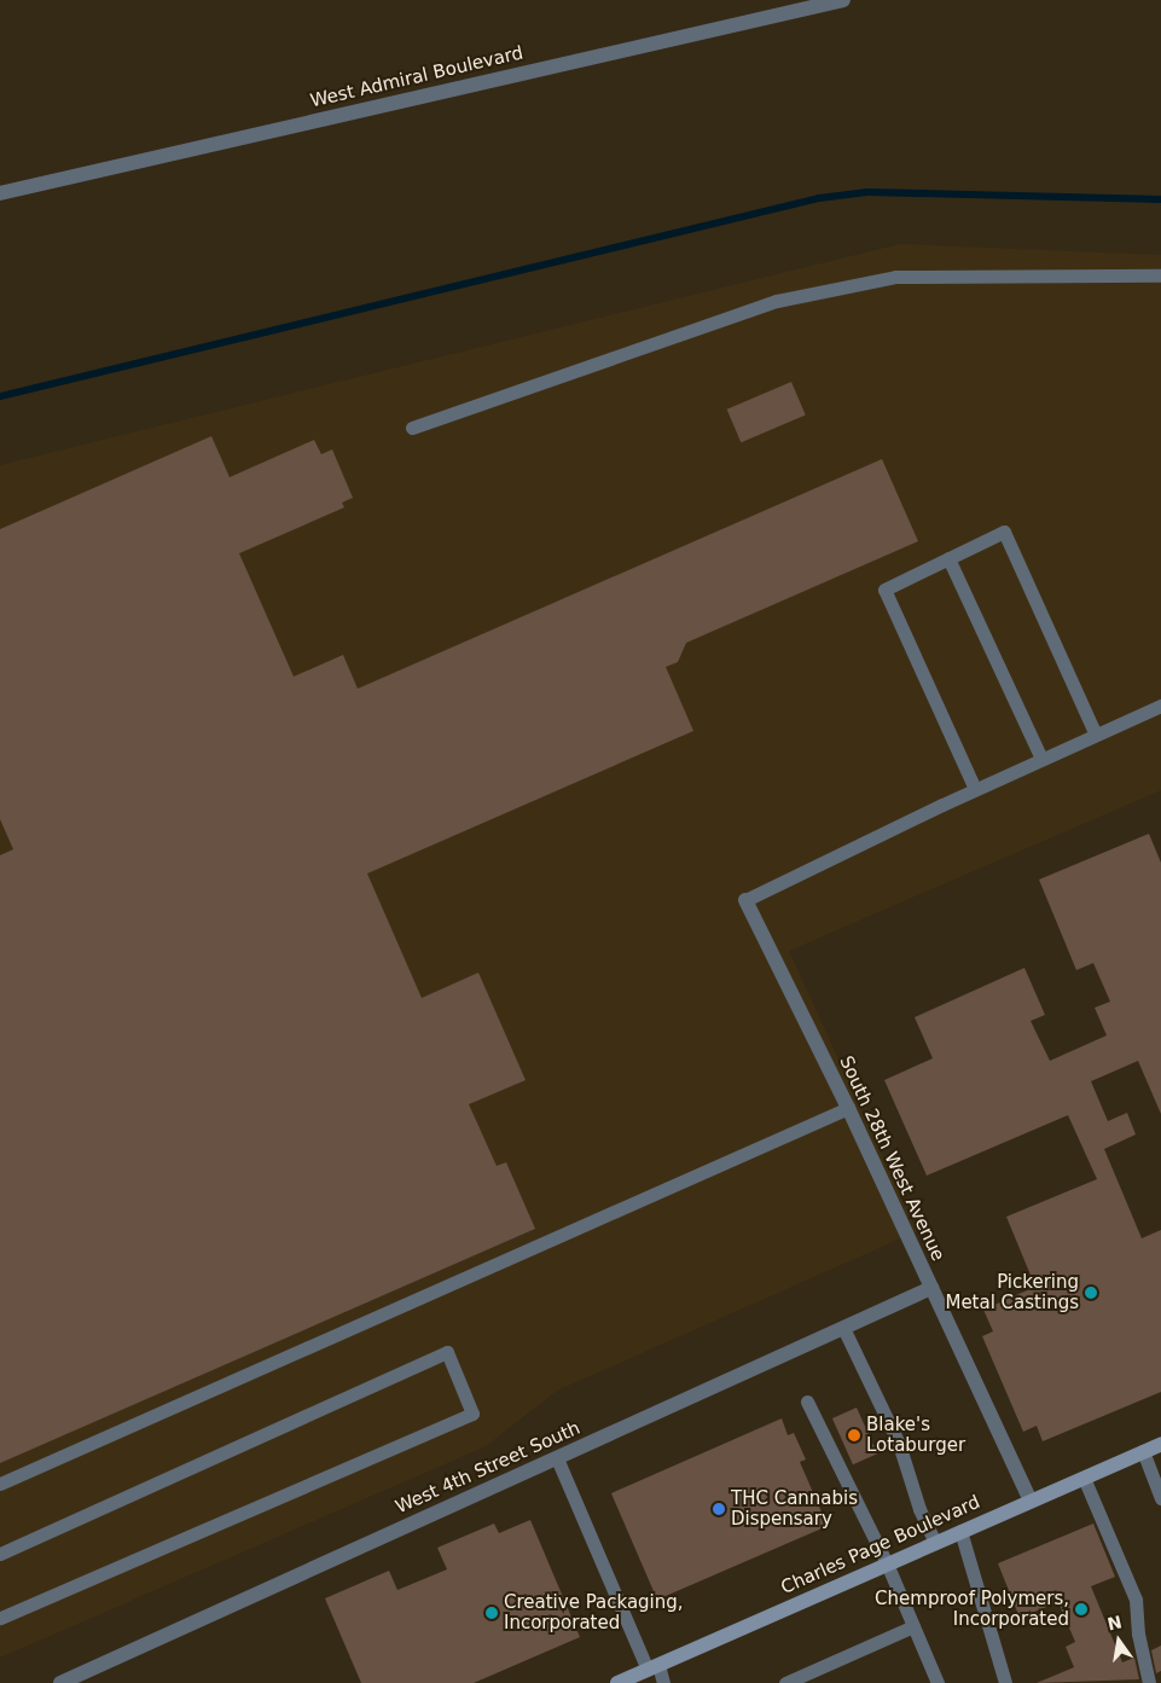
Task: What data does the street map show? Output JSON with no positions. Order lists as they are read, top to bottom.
{
  "streets": {
    "main road": ["Charles Page Boulevard"],
    "street": ["West Admiral Boulevard", "South 28th West Avenue", "West 4th Street South"]
  },
  "crossings": [
    ["South 28th West Avenue", "West 4th Street South"],
    ["South 28th West Avenue", "Charles Page Boulevard"]
  ],
  "places": [
    "Pickering Metal Castings",
    "Blake's Lotaburger",
    "THC Cannabis Dispensary",
    "Chemproof Polymers, Incorporated",
    "Creative Packaging, Incorporated"
  ],
  "north": "top"
}
